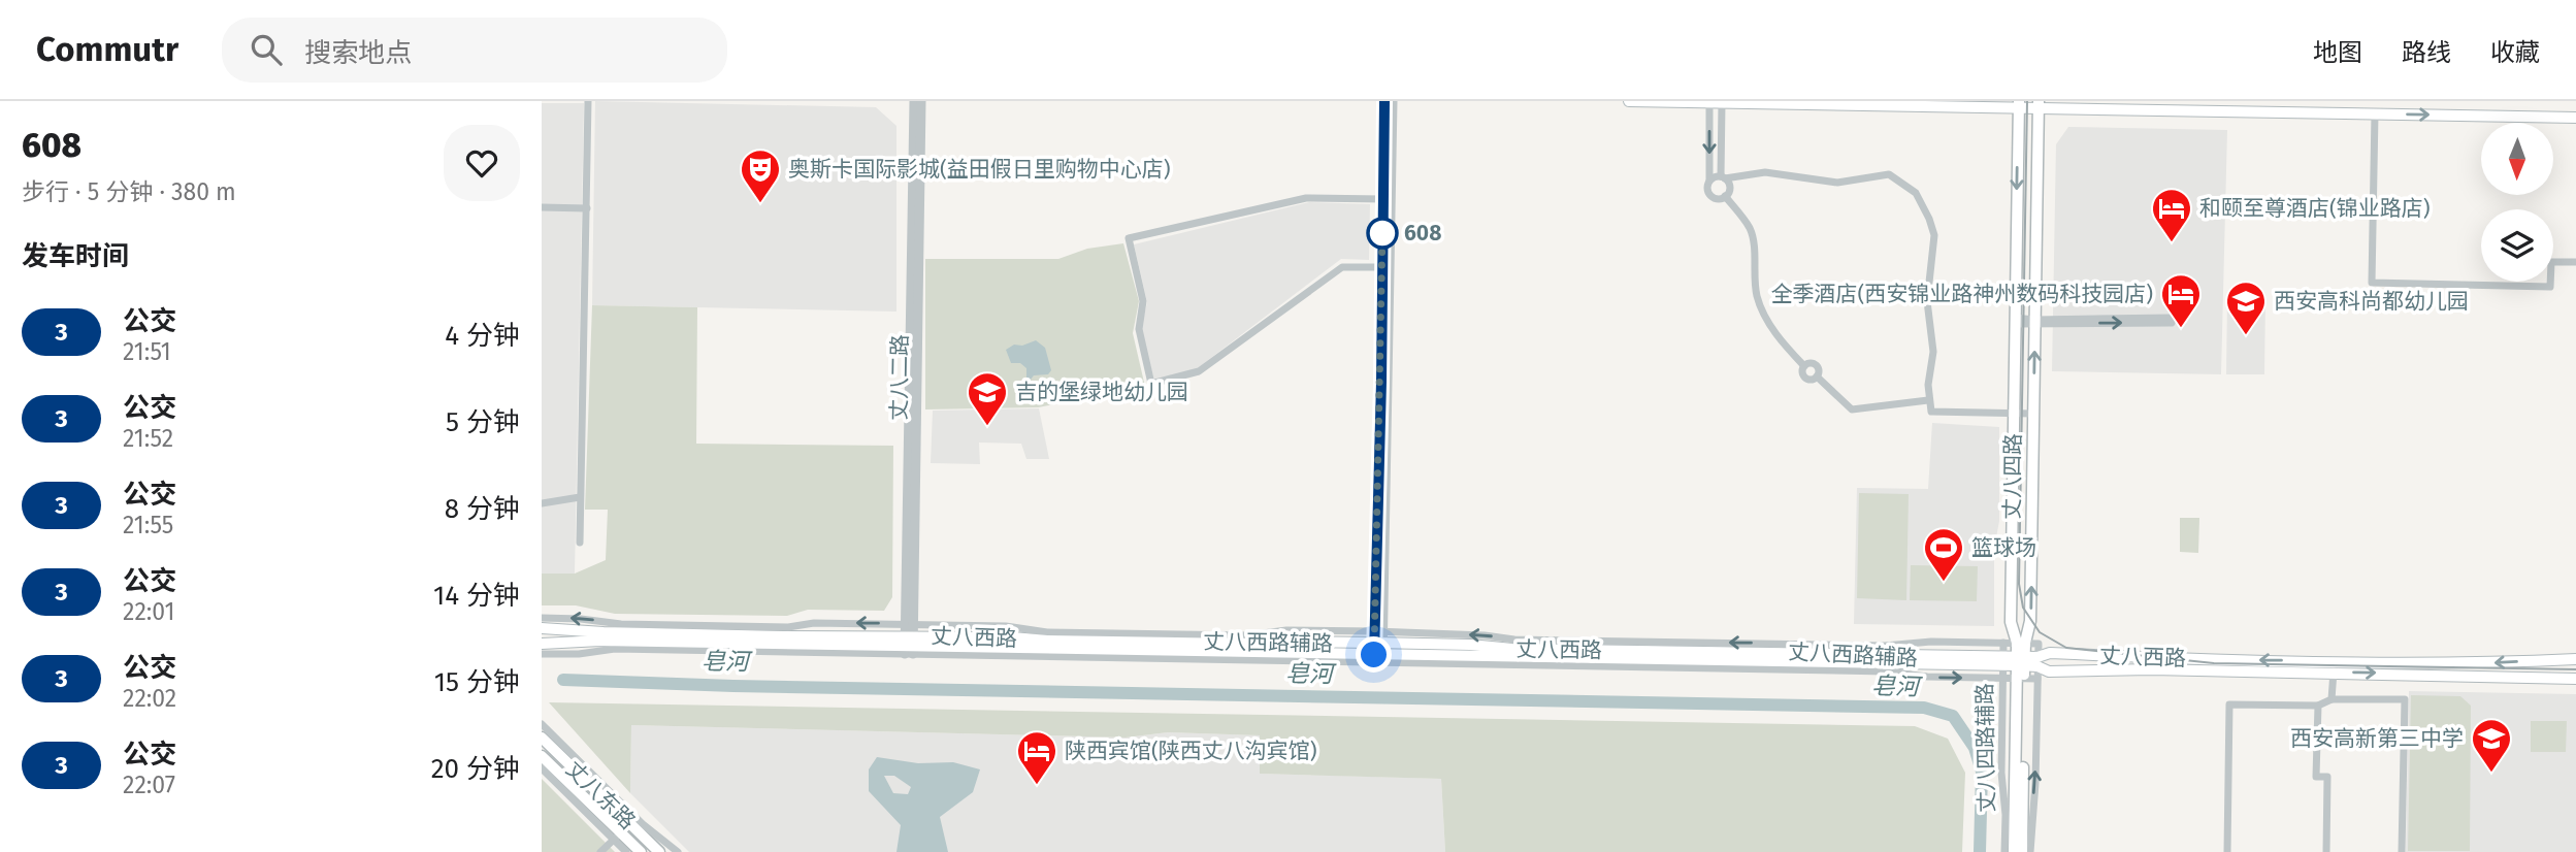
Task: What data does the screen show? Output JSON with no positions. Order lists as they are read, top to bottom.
{
  "streets": {
    "main road": ["丈八四路", "丈八西路", "丈八东路"],
    "street": ["丈八二路", "丈八西路辅路", "丈八四路辅路"]
  },
  "crossings": [
    ["丈八二路", "丈八西路"],
    ["丈八四路", "丈八西路"],
    ["丈八四路", "丈八西路辅路"],
    ["丈八西路", "丈八西路辅路"],
    ["丈八西路", "丈八四路辅路"],
    ["丈八西路辅路", "丈八四路辅路"]
  ],
  "water": ["皂河"],
  "places": {
    "theatre": ["奥斯卡国际影城(益田假日里购物中心店)"],
    "other": ["608"],
    "hotel": ["和颐至尊酒店(锦业路店)", "全季酒店(西安锦业路神州数码科技园店)", "陕西宾馆(陕西丈八沟宾馆)"],
    "school or university": ["西安高科尚都幼儿园", "吉的堡绿地幼儿园", "西安高新第三中学"],
    "sports": ["篮球场"]
  },
  "lines": ["bus line 3"],
  "north": "bottom",
  "page": {
    "header": "Commutr",
    "search": "搜索地点",
    "nav": ["地图", "路线", "收藏"],
    "heading": [
      ["608", "步行 · 5 分钟 · 380 m"],
      "发车时间"
    ],
    "list": [
      {
        "mark": "3",
        "name": "公交",
        "note": "21:51",
        "value": "4 分钟"
      },
      {
        "mark": "3",
        "name": "公交",
        "note": "21:52",
        "value": "5 分钟"
      },
      {
        "mark": "3",
        "name": "公交",
        "note": "21:55",
        "value": "8 分钟"
      },
      {
        "mark": "3",
        "name": "公交",
        "note": "22:01",
        "value": "14 分钟"
      },
      {
        "mark": "3",
        "name": "公交",
        "note": "22:02",
        "value": "15 分钟"
      },
      {
        "mark": "3",
        "name": "公交",
        "note": "22:07",
        "value": "20 分钟"
      }
    ]
  }
}
